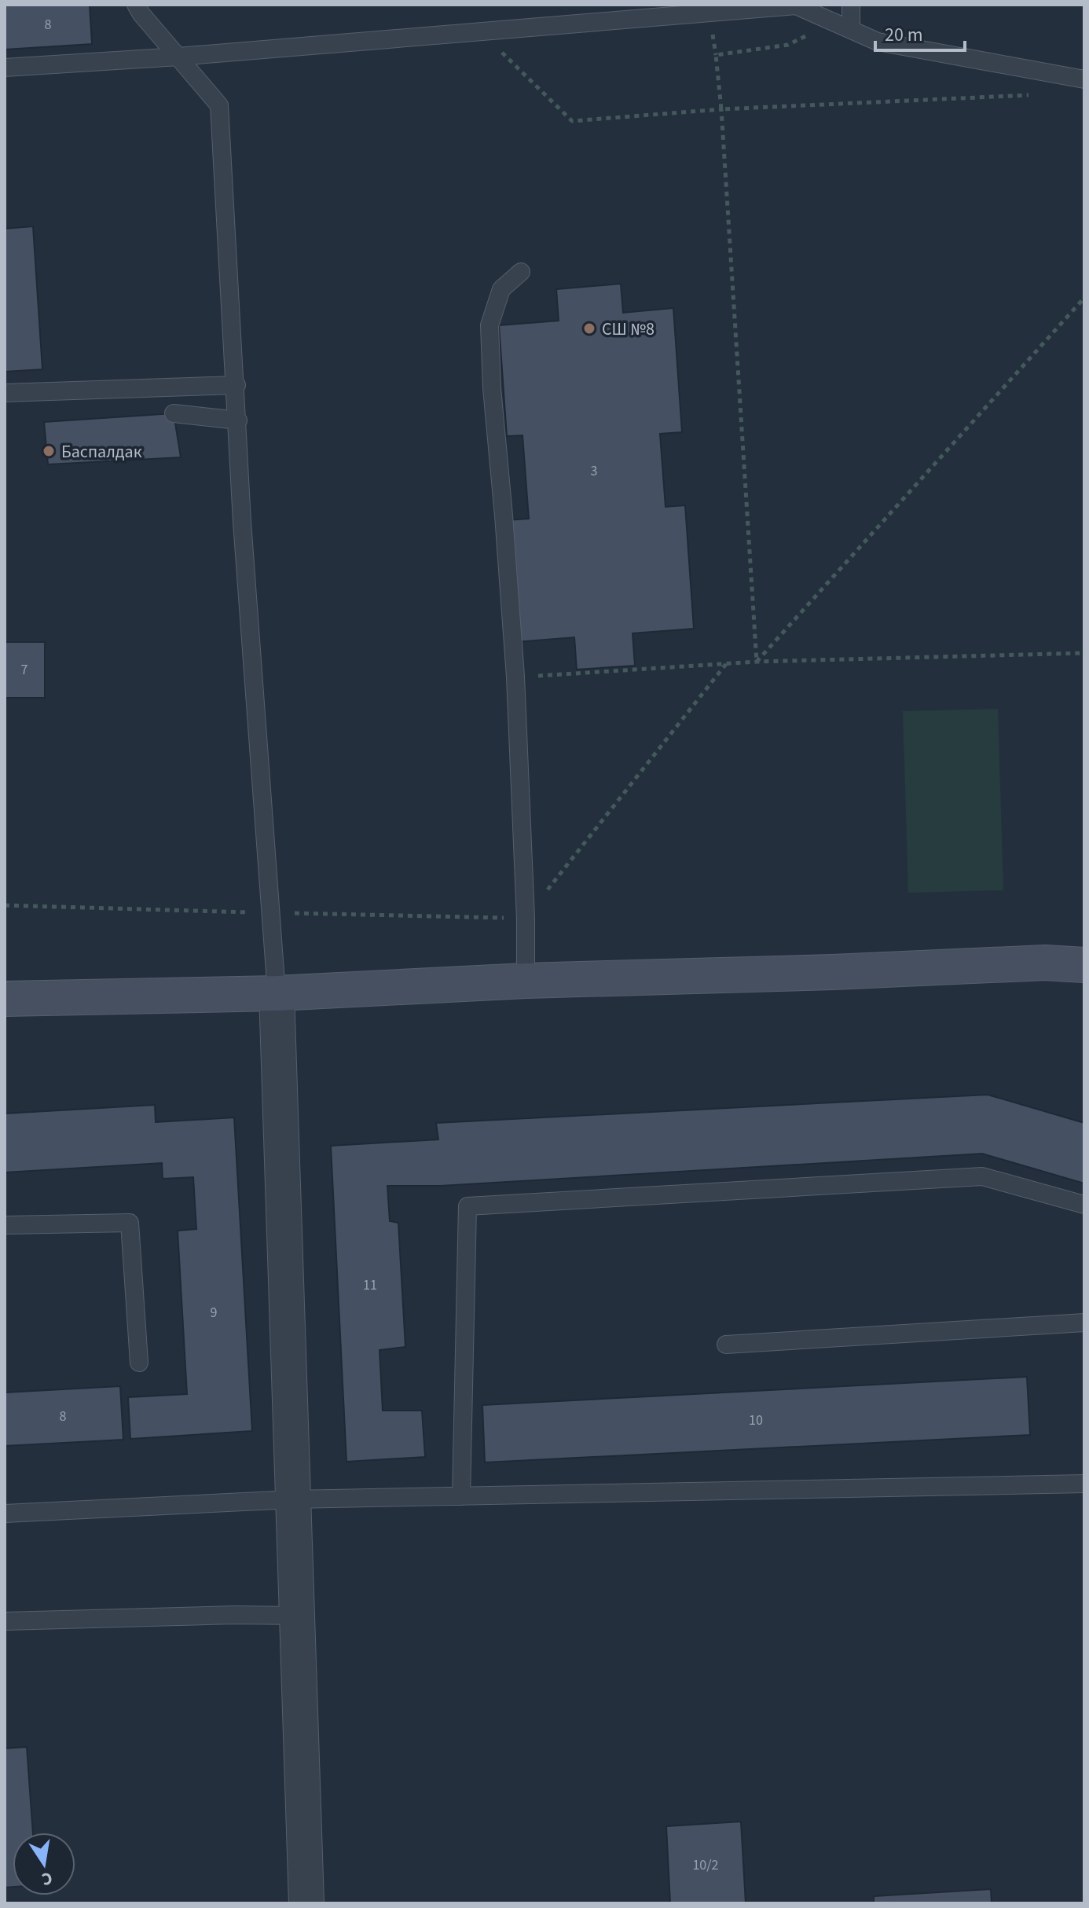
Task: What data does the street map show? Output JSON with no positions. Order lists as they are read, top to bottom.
{
  "places": ["СШ №8", "Баспалдак"],
  "house_numbers": [
    "8",
    "3",
    "7",
    "11",
    "9",
    "8",
    "10",
    "10/2"
  ],
  "scale_bar": "20 m",
  "north": "bottom"
}
